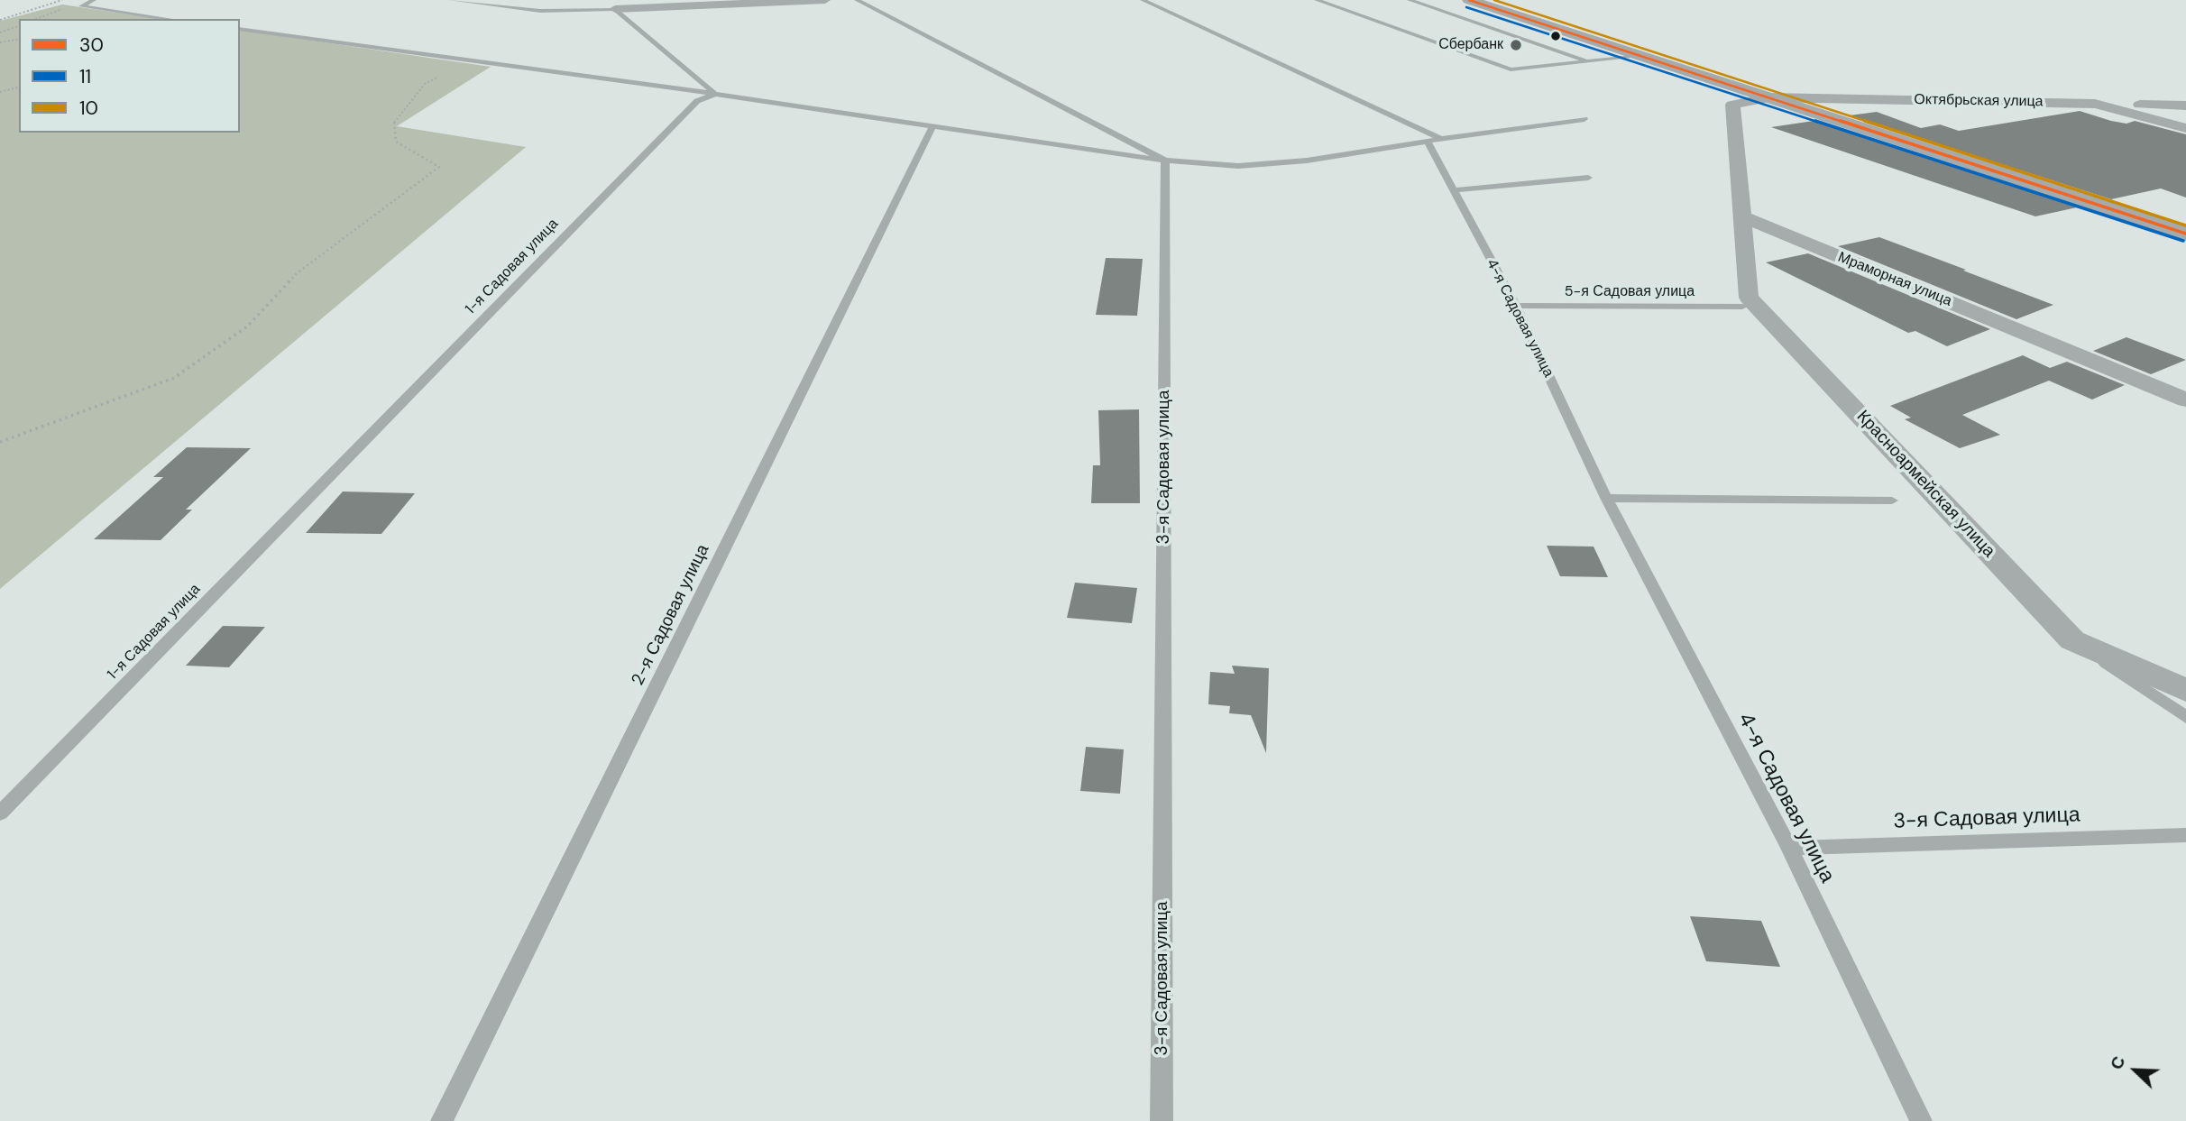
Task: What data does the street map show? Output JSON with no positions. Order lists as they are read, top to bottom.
{
  "streets": {
    "street": ["Октябрьская улица", "Мраморная улица", "Красноармейская улица"],
    "lane": [
      "1-я Садовая улица",
      "5-я Садовая улица",
      "4-я Садовая улица",
      "3-я Садовая улица",
      "2-я Садовая улица"
    ]
  },
  "crossings": [
    ["Мраморная улица", "Красноармейская улица"],
    ["5-я Садовая улица", "4-я Садовая улица"],
    ["4-я Садовая улица", "3-я Садовая улица"]
  ],
  "places": ["Сбербанк"],
  "lines": ["transit line 30", "transit line 10", "transit line 11"],
  "legend": ["30", "11", "10"],
  "north": "top left"
}
